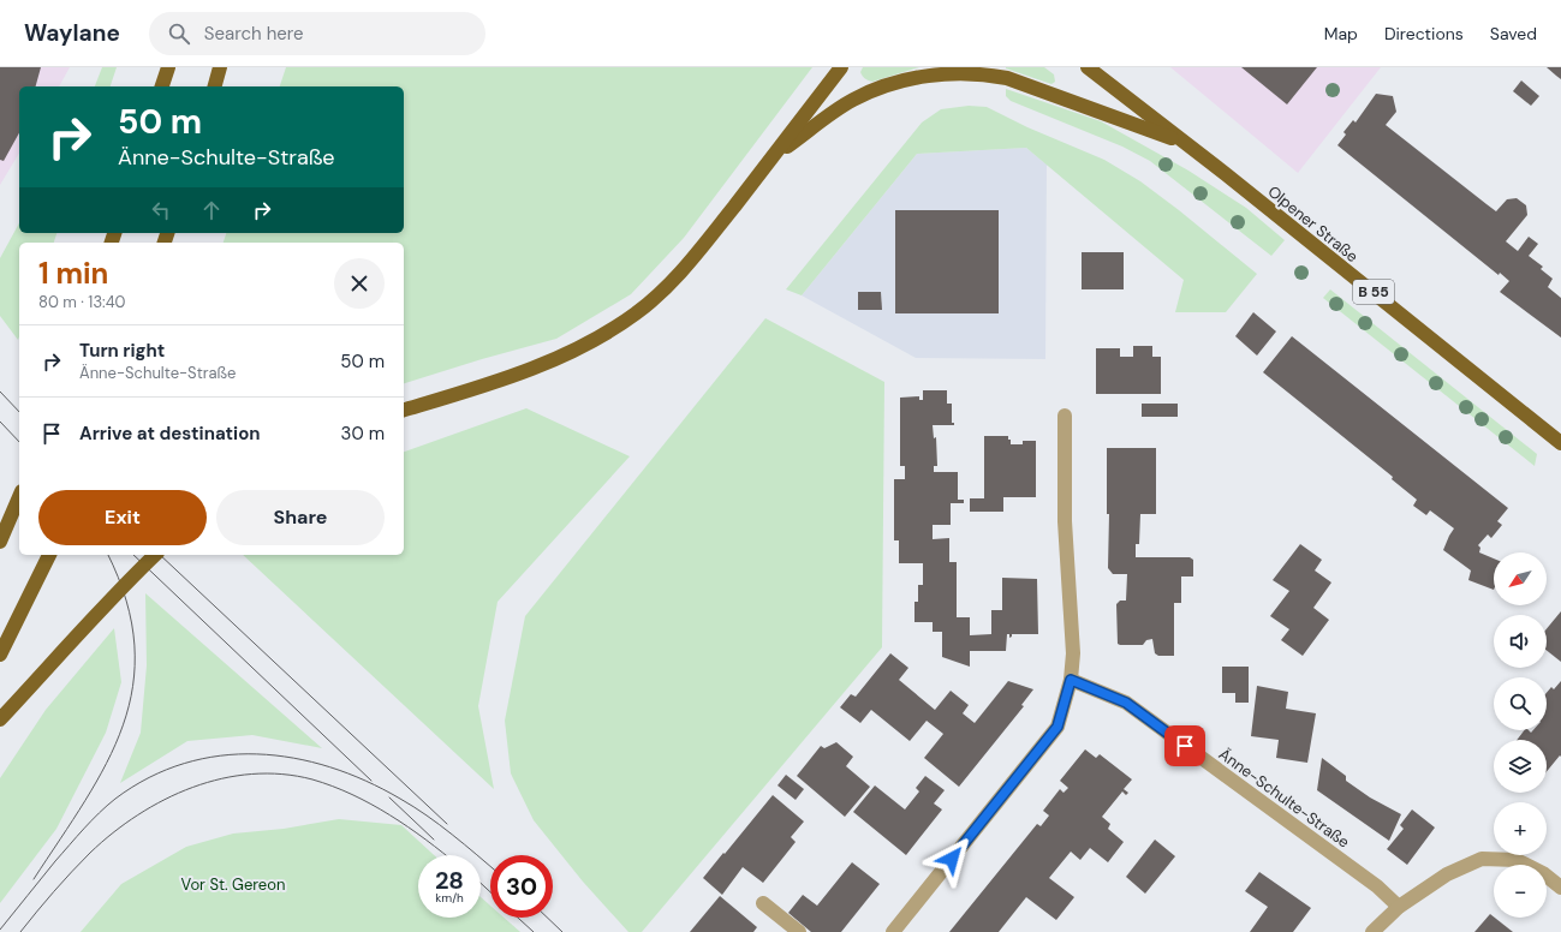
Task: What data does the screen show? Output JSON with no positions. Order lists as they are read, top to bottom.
{
  "streets": {
    "main road": ["Olpener Straße", "B 55"],
    "street": ["Änne-Schulte-Straße"]
  },
  "crossings": [
    ["Olpener Straße", "B 55"]
  ],
  "parks": ["Vor St. Gereon"],
  "north": "bottom left",
  "page": {
    "header": "Waylane",
    "search": "Search here",
    "nav": ["Map", "Directions", "Saved"],
    "turn": ["50 m", "Änne-Schulte-Straße"],
    "heading": ["1 min", "80 m · 13:40"],
    "list": [
      {
        "name": "Turn right",
        "note": "Änne-Schulte-Straße",
        "value": "50 m"
      },
      {
        "name": "Arrive at destination",
        "value": "30 m"
      }
    ],
    "buttons": ["Exit", "Share"],
    "map_buttons": ["+", "−"],
    "speed": "28 km/h",
    "limit": "30"
  }
}
